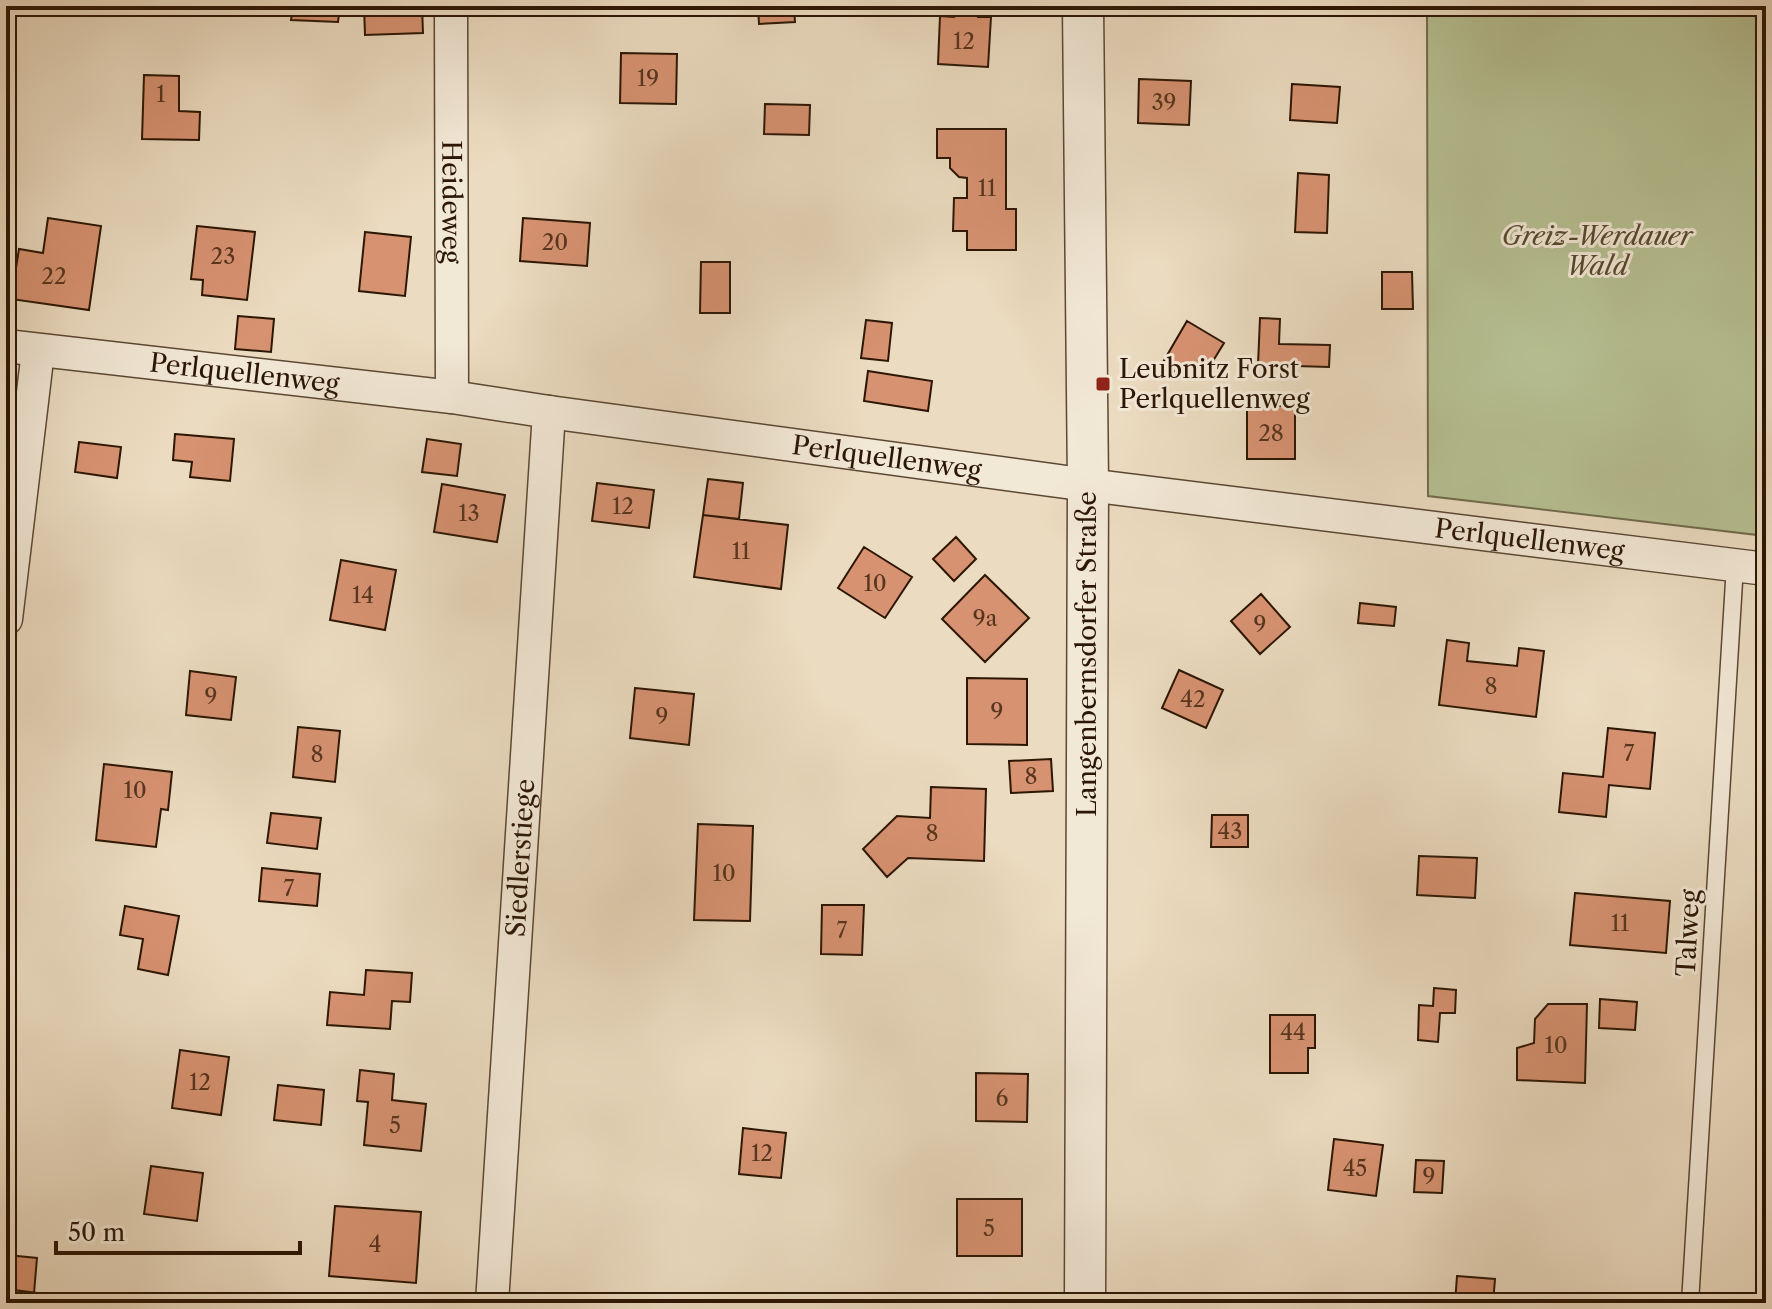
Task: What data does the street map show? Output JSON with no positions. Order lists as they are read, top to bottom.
{
  "streets": {
    "street": [
      "Heideweg",
      "Perlquellenweg",
      "Langenbernsdorfer Straße",
      "Siedlerstiege"
    ],
    "lane": ["Talweg"]
  },
  "crossings": [
    ["Heideweg", "Perlquellenweg"],
    ["Perlquellenweg", "Langenbernsdorfer Straße"],
    ["Perlquellenweg", "Siedlerstiege"],
    ["Perlquellenweg", "Talweg"]
  ],
  "parks": ["Greiz-Werdauer Wald"],
  "places": {
    "transit": ["Leubnitz Forst Perlquellenweg"]
  },
  "house_numbers": [
    "12",
    "19",
    "1",
    "39",
    "11",
    "20",
    "23",
    "22",
    "28",
    "12",
    "13",
    "11",
    "10",
    "14",
    "9a",
    "9",
    "8",
    "9",
    "42",
    "9",
    "9",
    "7",
    "8",
    "8",
    "10",
    "43",
    "8",
    "10",
    "7",
    "11",
    "7",
    "44",
    "10",
    "12",
    "6",
    "5",
    "12",
    "45",
    "9",
    "5",
    "4"
  ],
  "scale_bar": "50 m"
}
